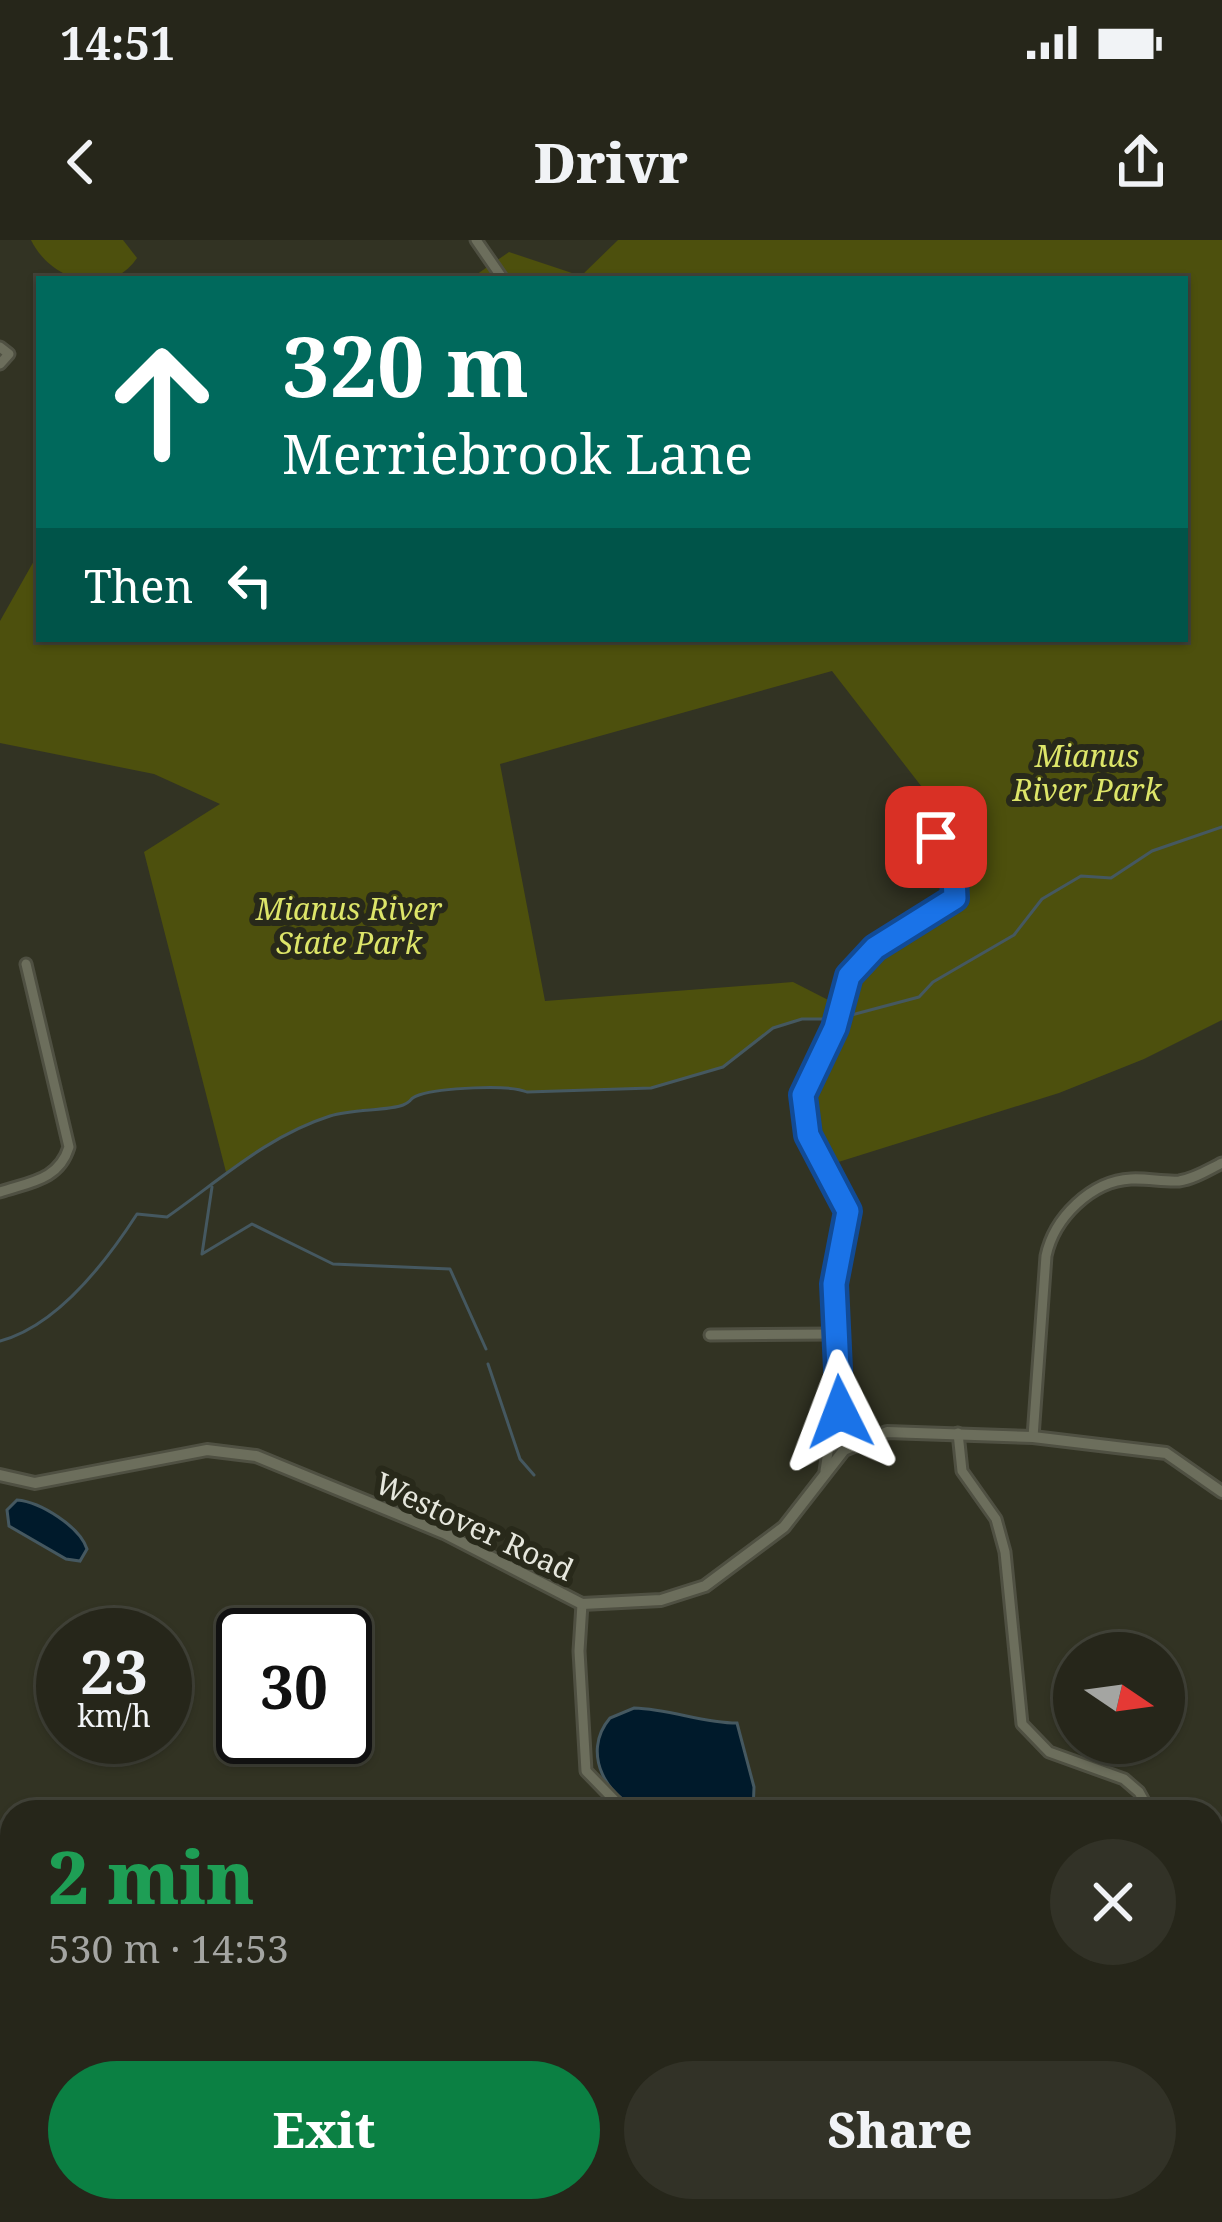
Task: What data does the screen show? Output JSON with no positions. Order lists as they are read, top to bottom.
{
  "streets": {
    "street": ["Westover Road"]
  },
  "parks": ["Mianus River Park", "Mianus River State Park"],
  "north": "right",
  "page": {
    "status": "14:51",
    "header": "Drivr",
    "turn": ["320 m", "Merriebrook Lane"],
    "then": "Then",
    "speed": "23 km/h",
    "limit": "30",
    "heading": ["2 min", "530 m · 14:53"],
    "buttons": ["Exit", "Share"]
  }
}
